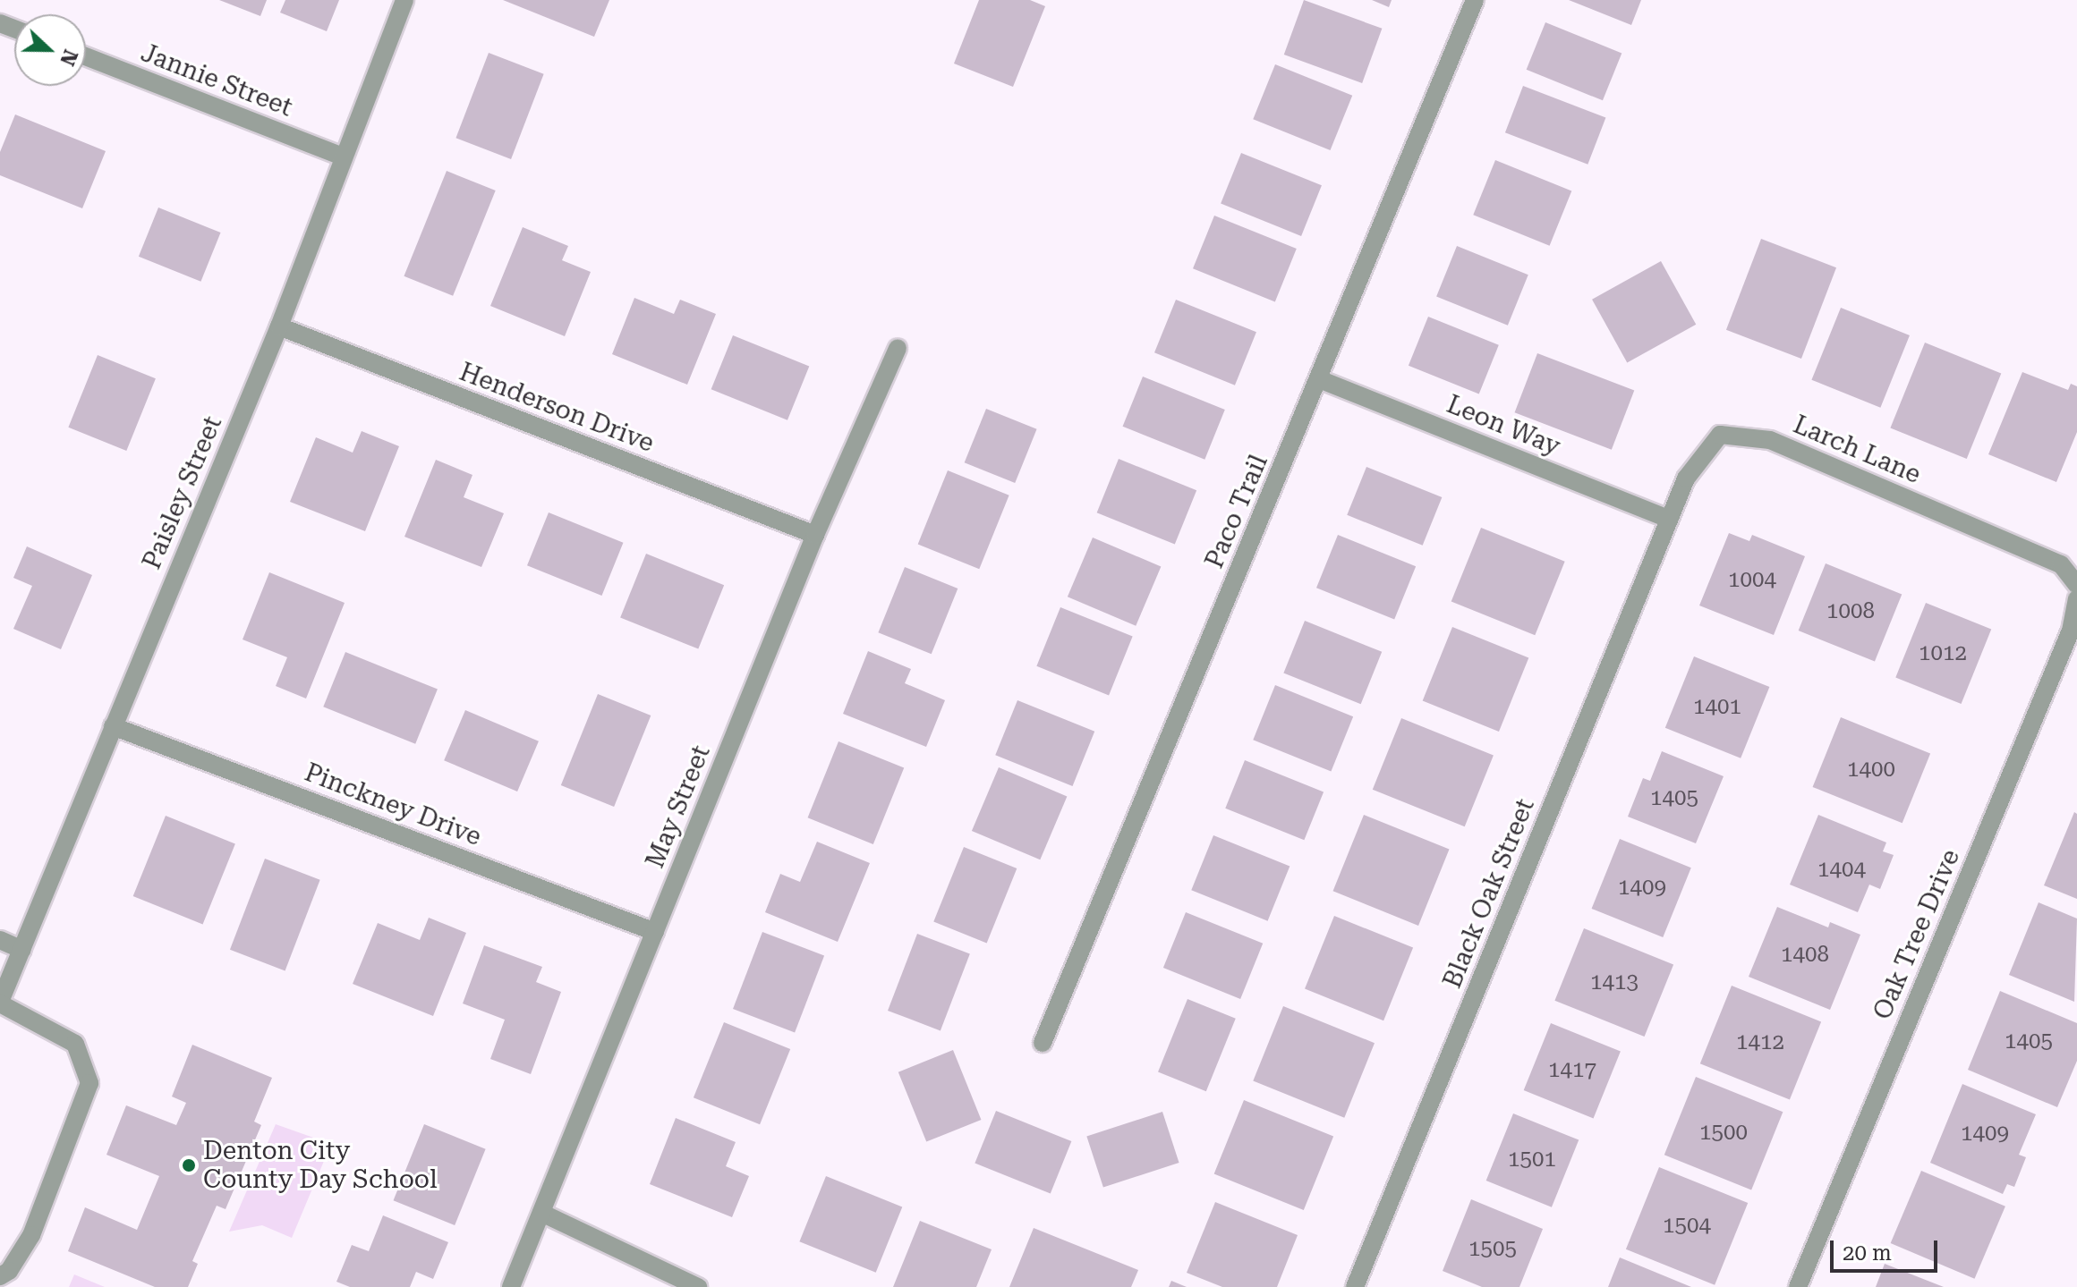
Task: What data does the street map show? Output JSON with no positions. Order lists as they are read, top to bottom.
{
  "streets": {
    "street": [
      "Jannie Street",
      "Henderson Drive",
      "Leon Way",
      "Larch Lane",
      "Paisley Street",
      "Paco Trail",
      "Pinckney Drive",
      "May Street",
      "Black Oak Street",
      "Oak Tree Drive"
    ]
  },
  "crossings": [
    ["Jannie Street", "Paisley Street"],
    ["Henderson Drive", "Paisley Street"],
    ["Henderson Drive", "May Street"],
    ["Leon Way", "Larch Lane"],
    ["Leon Way", "Paco Trail"],
    ["Leon Way", "Black Oak Street"],
    ["Larch Lane", "Black Oak Street"],
    ["Paisley Street", "Pinckney Drive"],
    ["Pinckney Drive", "May Street"]
  ],
  "places": ["Denton City County Day School"],
  "house_numbers": [
    "1004",
    "1008",
    "1012",
    "1401",
    "1400",
    "1405",
    "1404",
    "1409",
    "1408",
    "1413",
    "1405",
    "1412",
    "1417",
    "1500",
    "1409",
    "1501",
    "1504",
    "1505"
  ],
  "scale_bar": "20 m",
  "north": "right"
}
